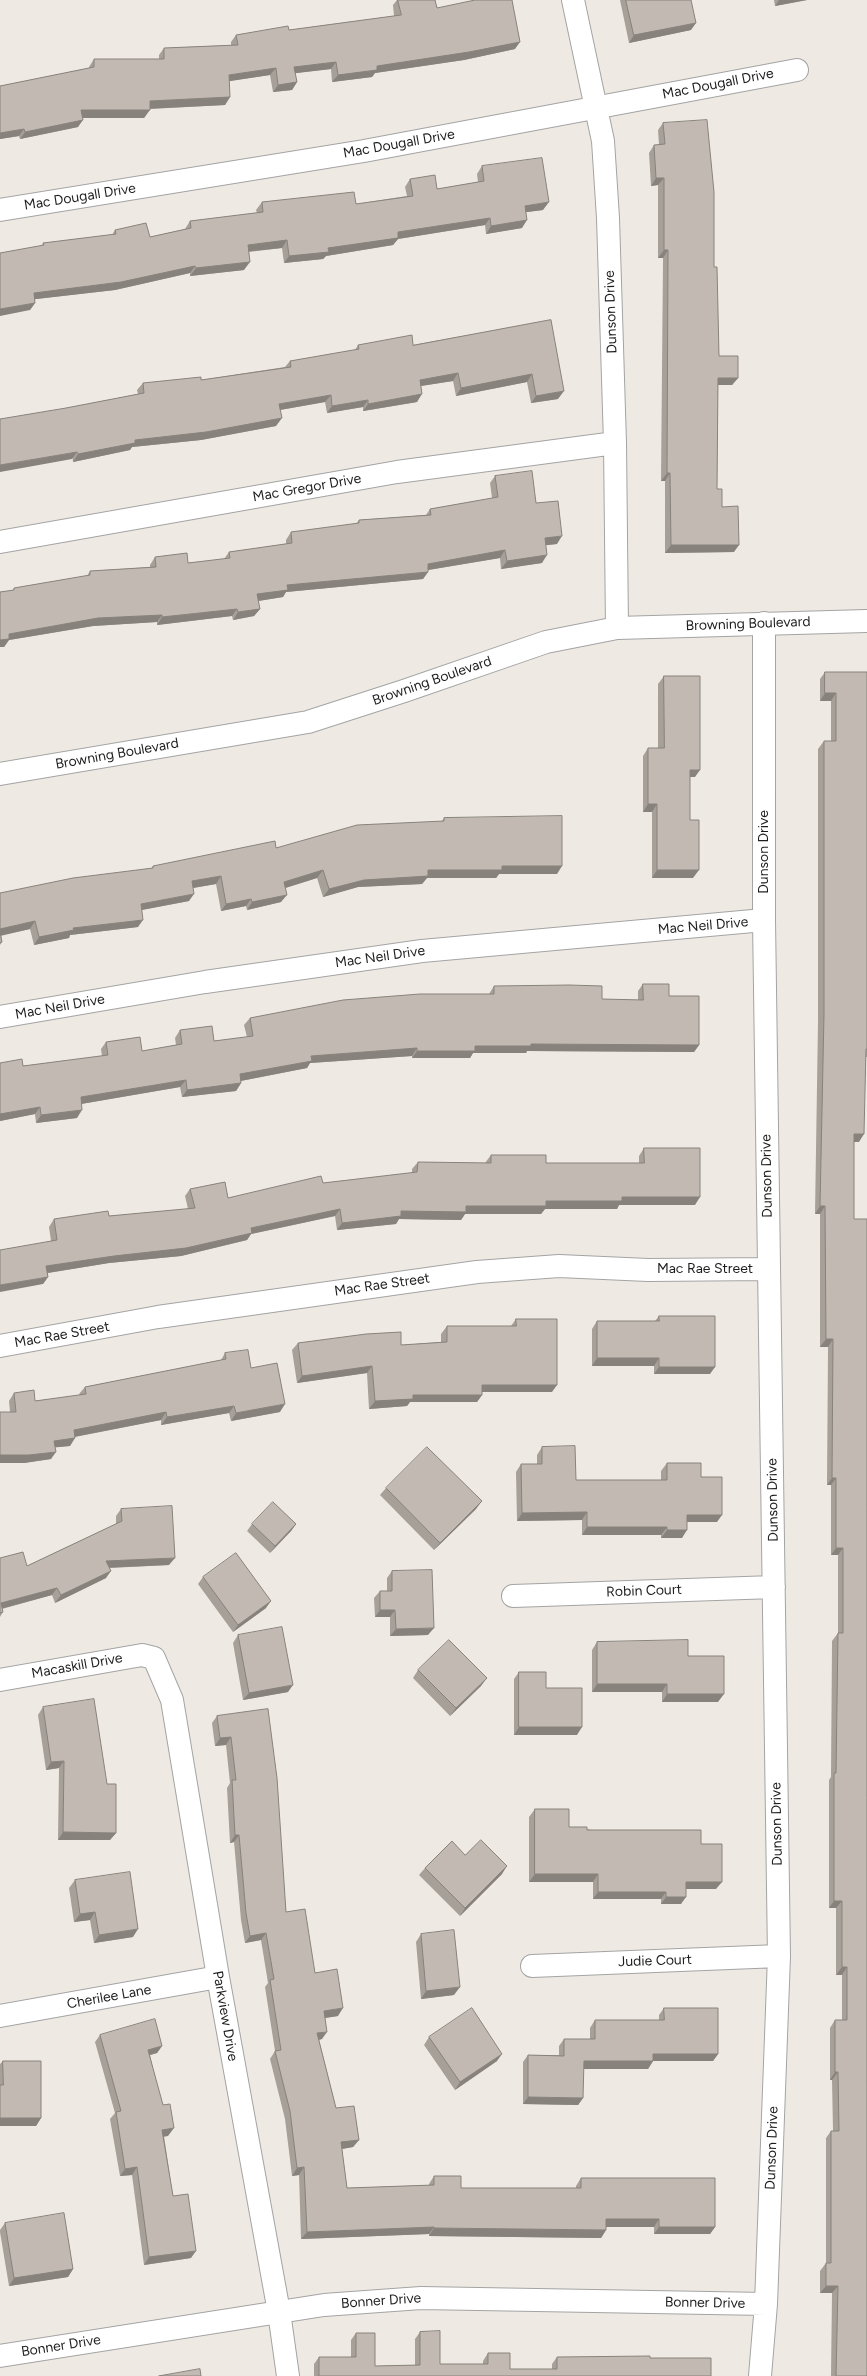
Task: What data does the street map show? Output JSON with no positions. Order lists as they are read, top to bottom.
{
  "streets": {
    "street": [
      "Mac Dougall Drive",
      "Dunson Drive",
      "Mac Gregor Drive",
      "Browning Boulevard",
      "Mac Neil Drive",
      "Mac Rae Street",
      "Robin Court",
      "Macaskill Drive",
      "Judie Court",
      "Cherilee Lane",
      "Parkview Drive",
      "Bonner Drive"
    ]
  },
  "crossings": [
    ["Mac Dougall Drive", "Dunson Drive"],
    ["Dunson Drive", "Mac Gregor Drive"],
    ["Dunson Drive", "Browning Boulevard"],
    ["Dunson Drive", "Mac Neil Drive"],
    ["Dunson Drive", "Mac Rae Street"],
    ["Dunson Drive", "Robin Court"],
    ["Dunson Drive", "Judie Court"],
    ["Dunson Drive", "Bonner Drive"],
    ["Macaskill Drive", "Parkview Drive"],
    ["Cherilee Lane", "Parkview Drive"],
    ["Parkview Drive", "Bonner Drive"]
  ]
}
